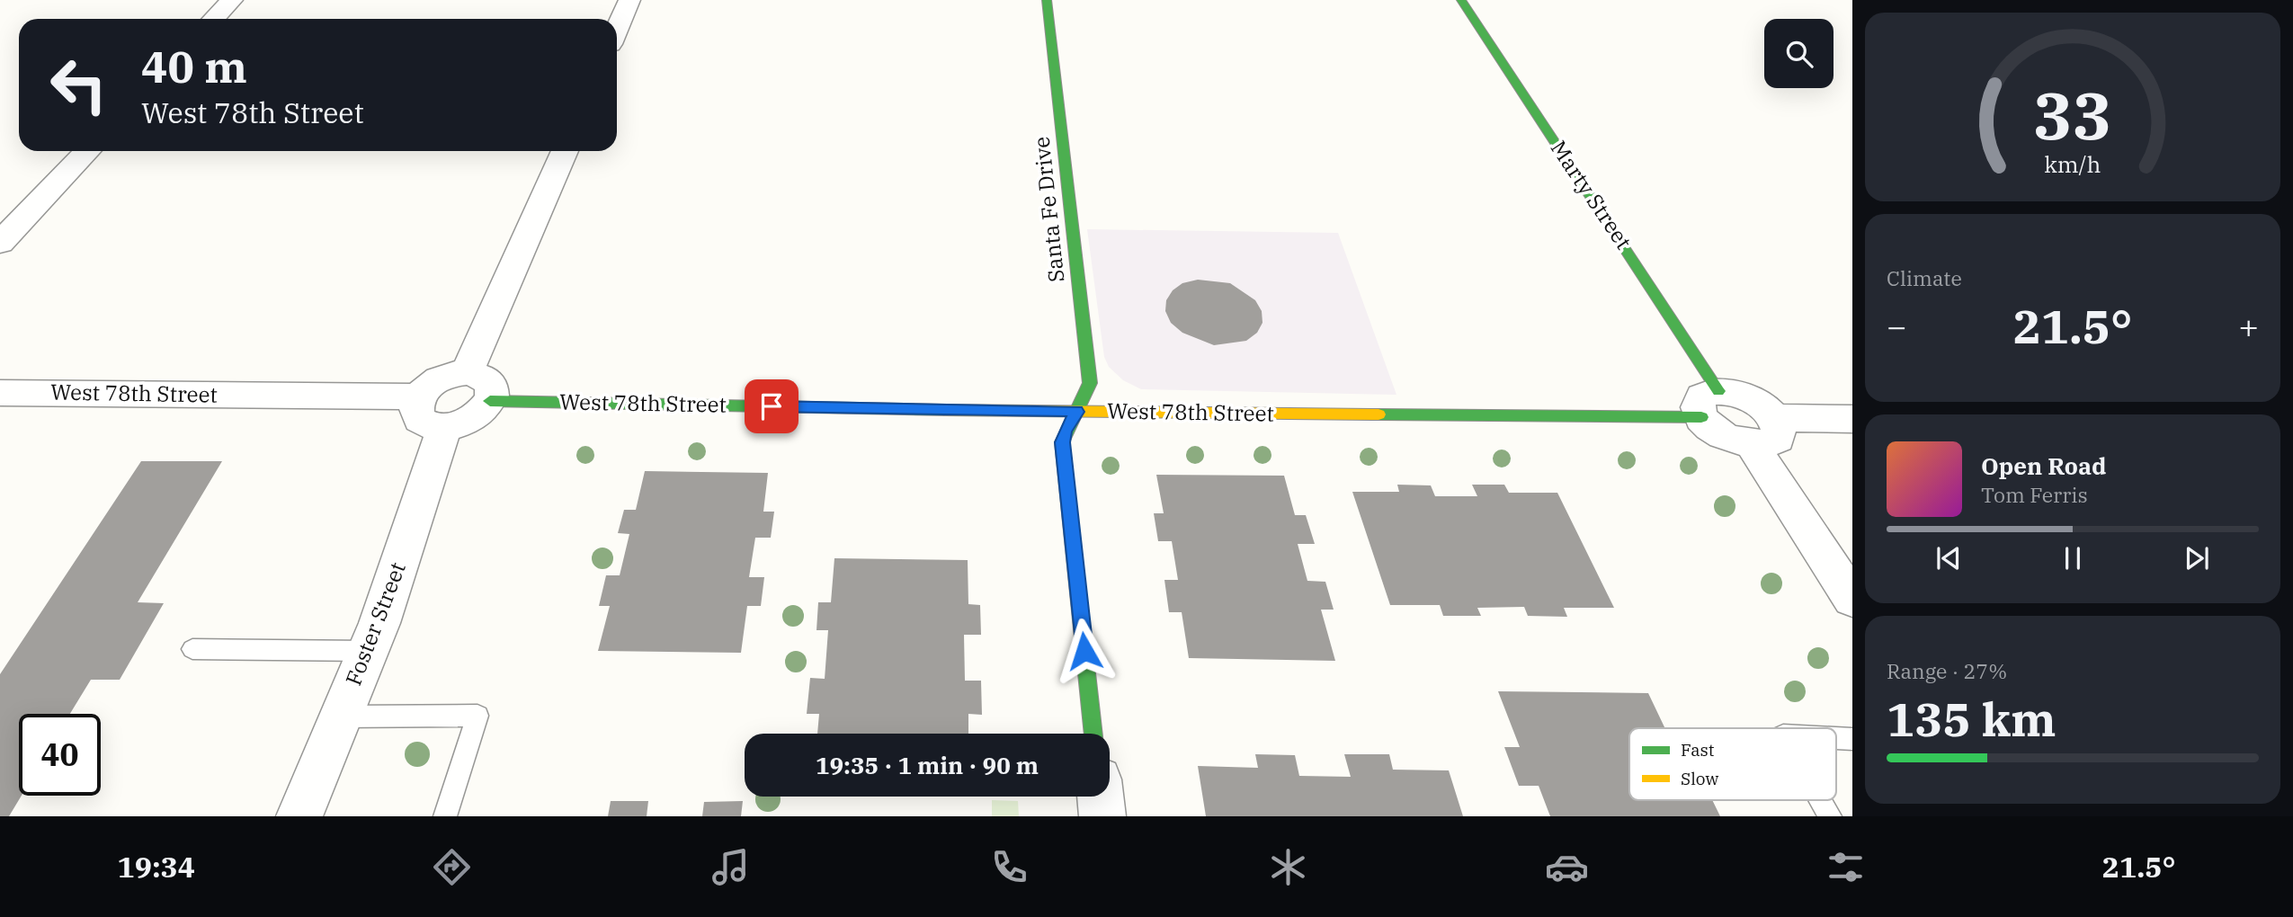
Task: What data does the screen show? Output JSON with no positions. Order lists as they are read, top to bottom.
{
  "streets": {
    "street": [
      "Marty Street",
      "Santa Fe Drive",
      "West 78th Street",
      "Foster Street"
    ]
  },
  "crossings": [
    ["Marty Street", "West 78th Street"],
    ["Santa Fe Drive", "West 78th Street"],
    ["West 78th Street", "Foster Street"]
  ],
  "legend": ["Fast", "Slow"],
  "page": {
    "turn": ["40 m", "West 78th Street"],
    "tile": [
      "Climate",
      ["Range · 27%", "135 km"]
    ],
    "heat": ["−", "21.5°", "+"],
    "song": ["Open Road", "Tom Ferris"],
    "limit": "40",
    "trip": "19:35 · 1 min · 90 m",
    "tabs": ["19:34", "21.5°"],
    "gauge": ["33", "km/h"]
  }
}
